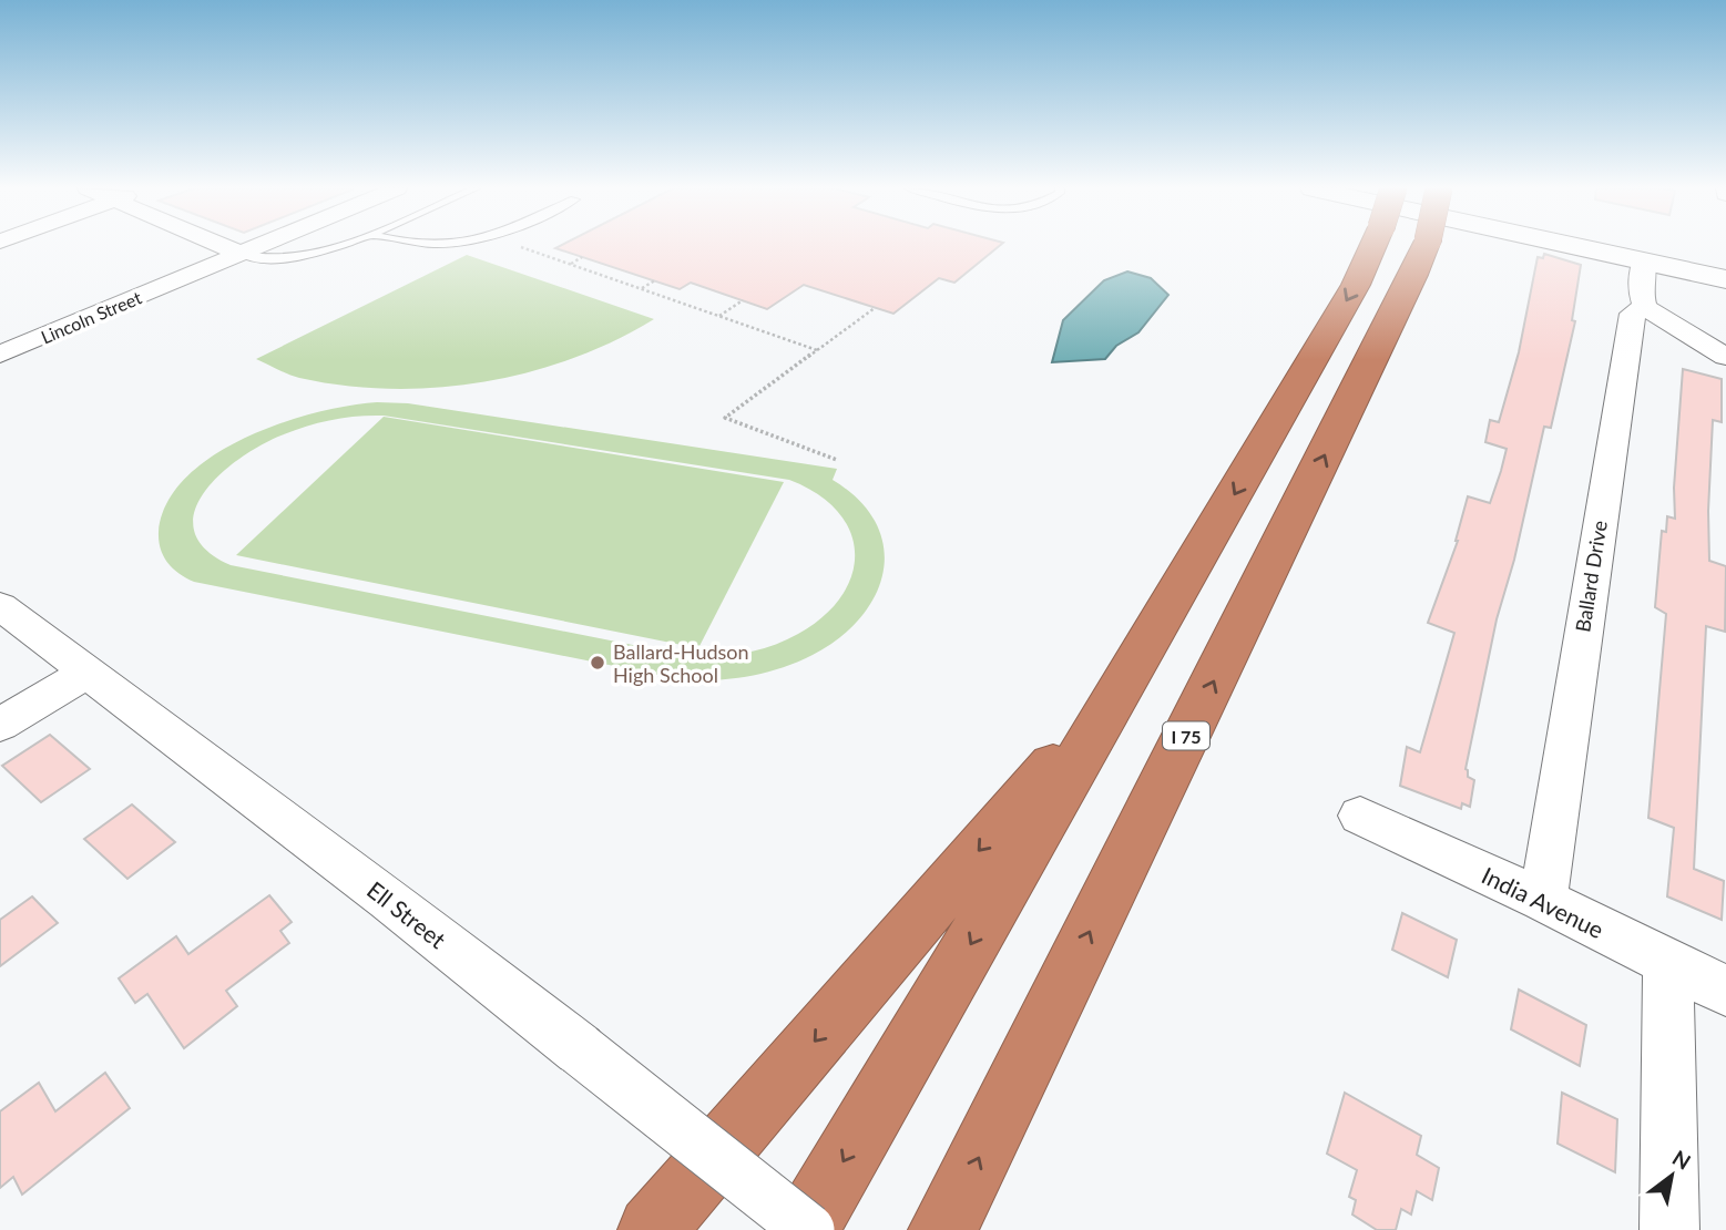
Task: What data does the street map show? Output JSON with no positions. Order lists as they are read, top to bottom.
{
  "streets": {
    "highway": ["I 75"],
    "street": [
      "Lincoln Street",
      "Ballard Drive",
      "India Avenue",
      "Ell Street"
    ]
  },
  "crossings": [
    ["Ballard Drive", "India Avenue"]
  ],
  "places": ["Ballard-Hudson High School"],
  "north": "top right"
}
